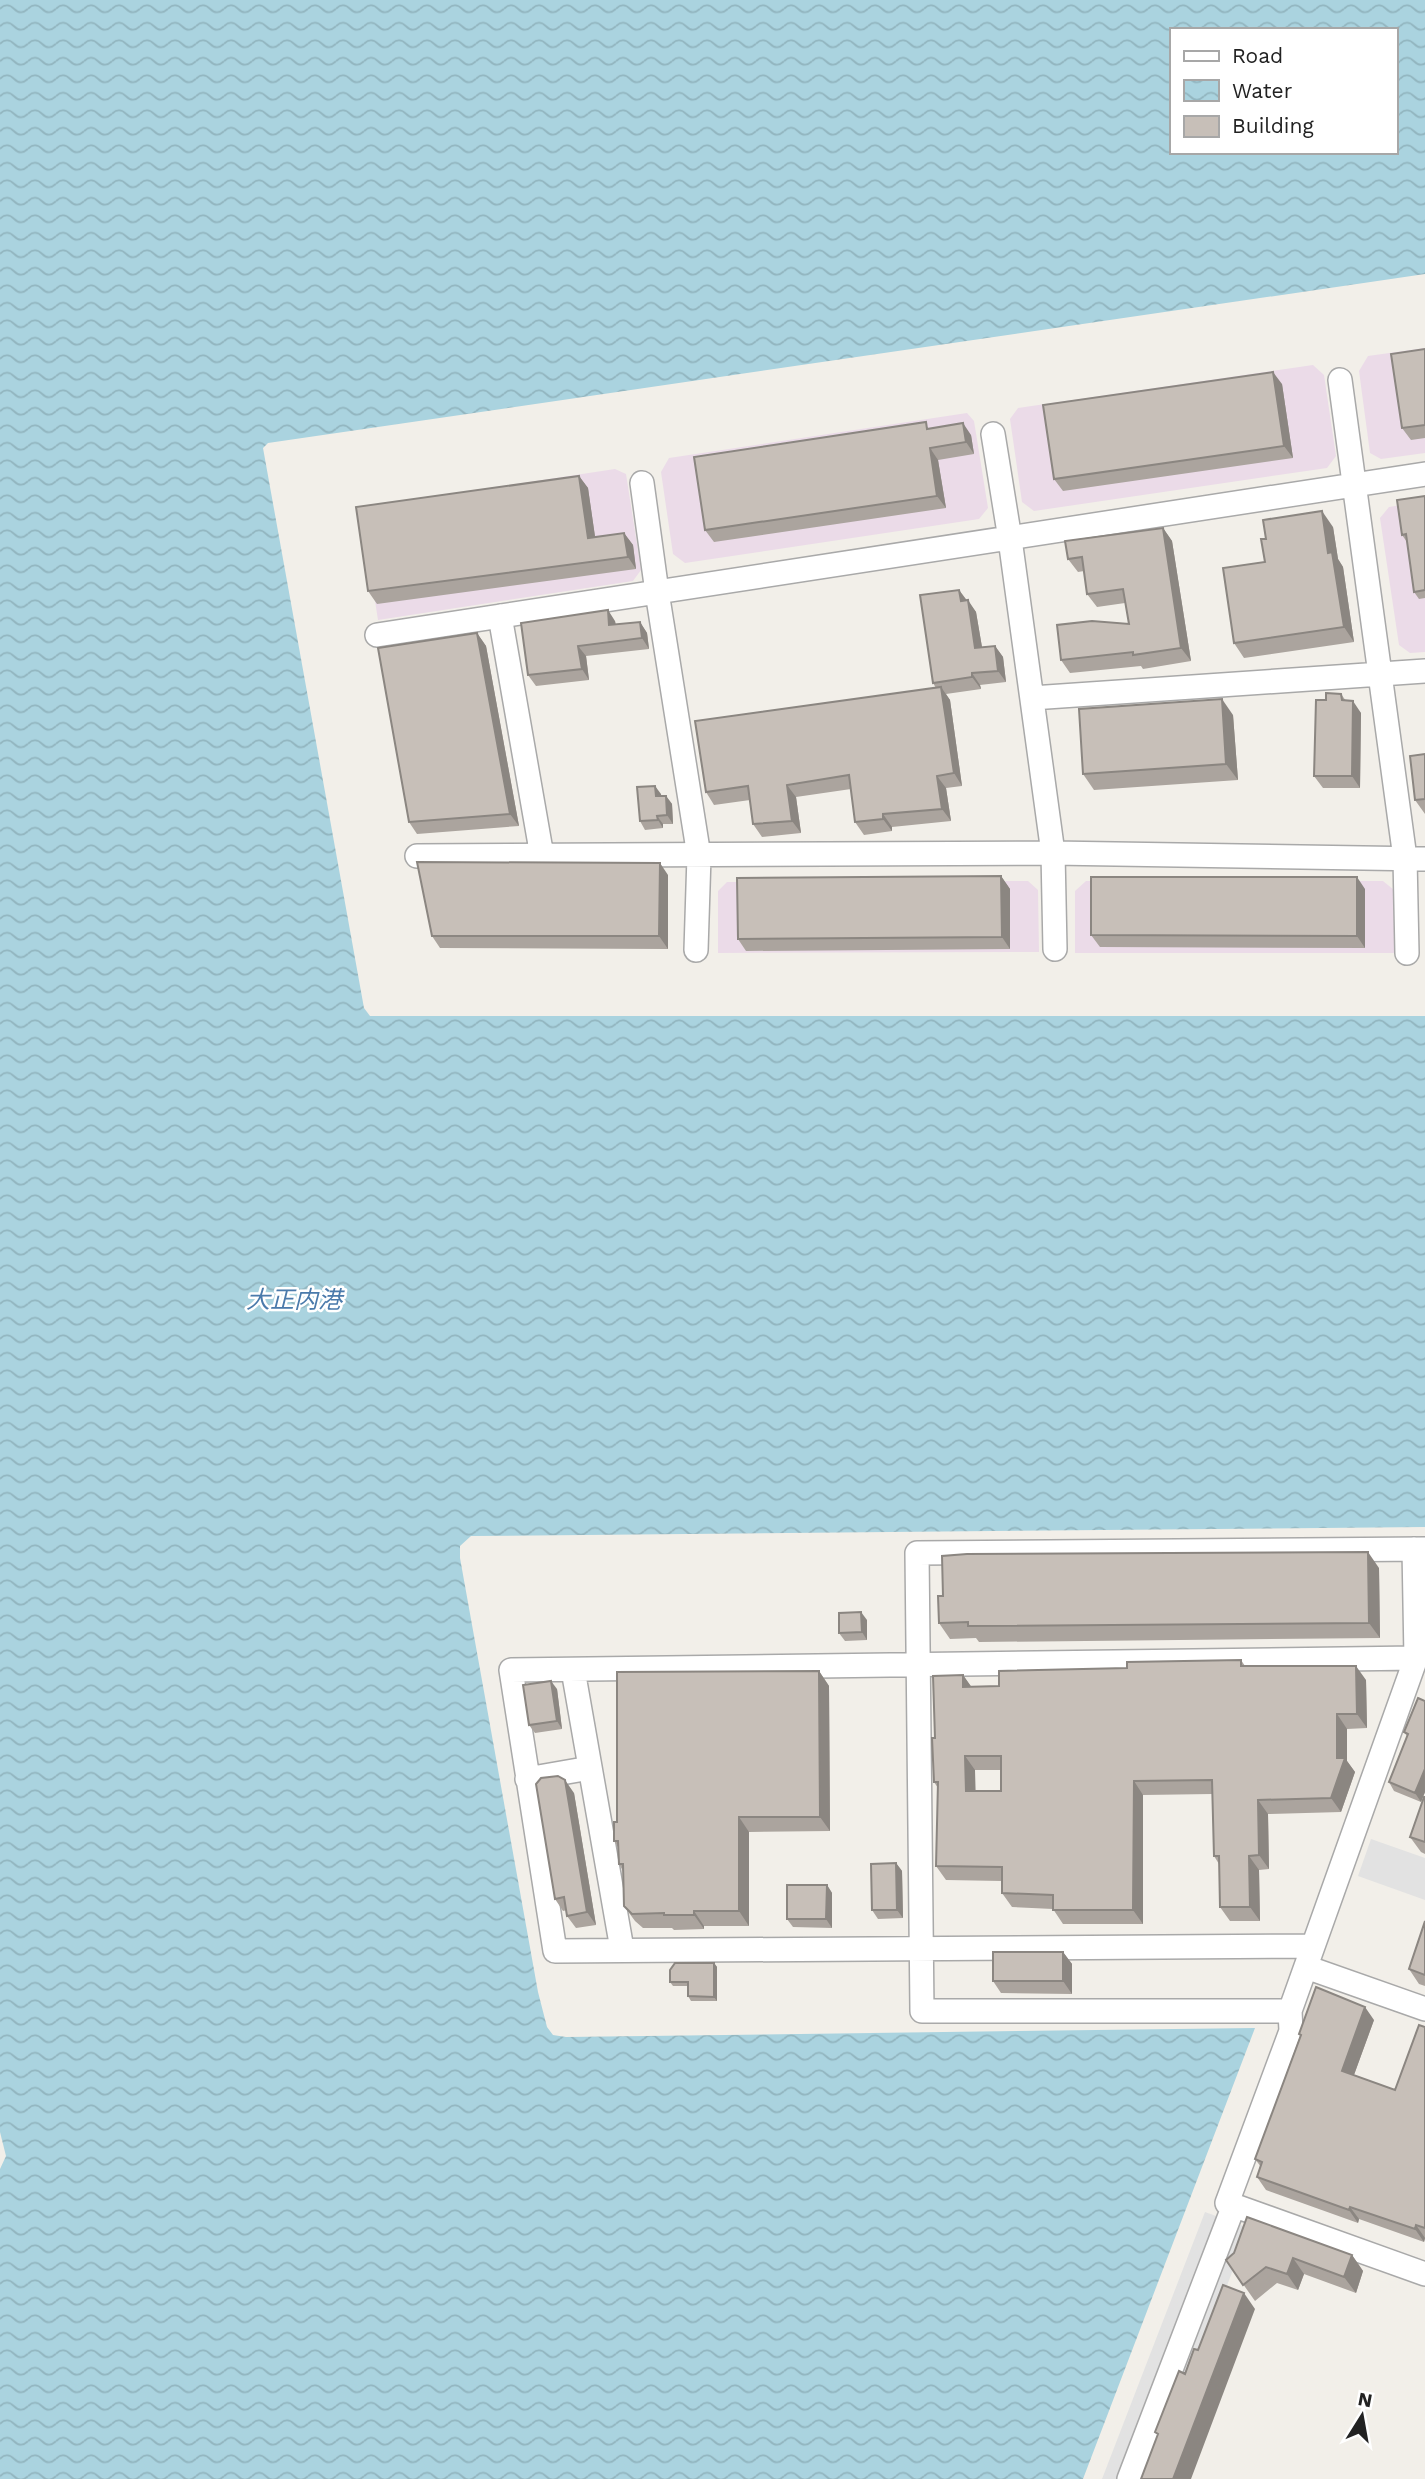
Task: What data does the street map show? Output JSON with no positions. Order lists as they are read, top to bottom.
{
  "water": ["大正内港"],
  "legend": ["Road", "Water", "Building"],
  "north": "top"
}
